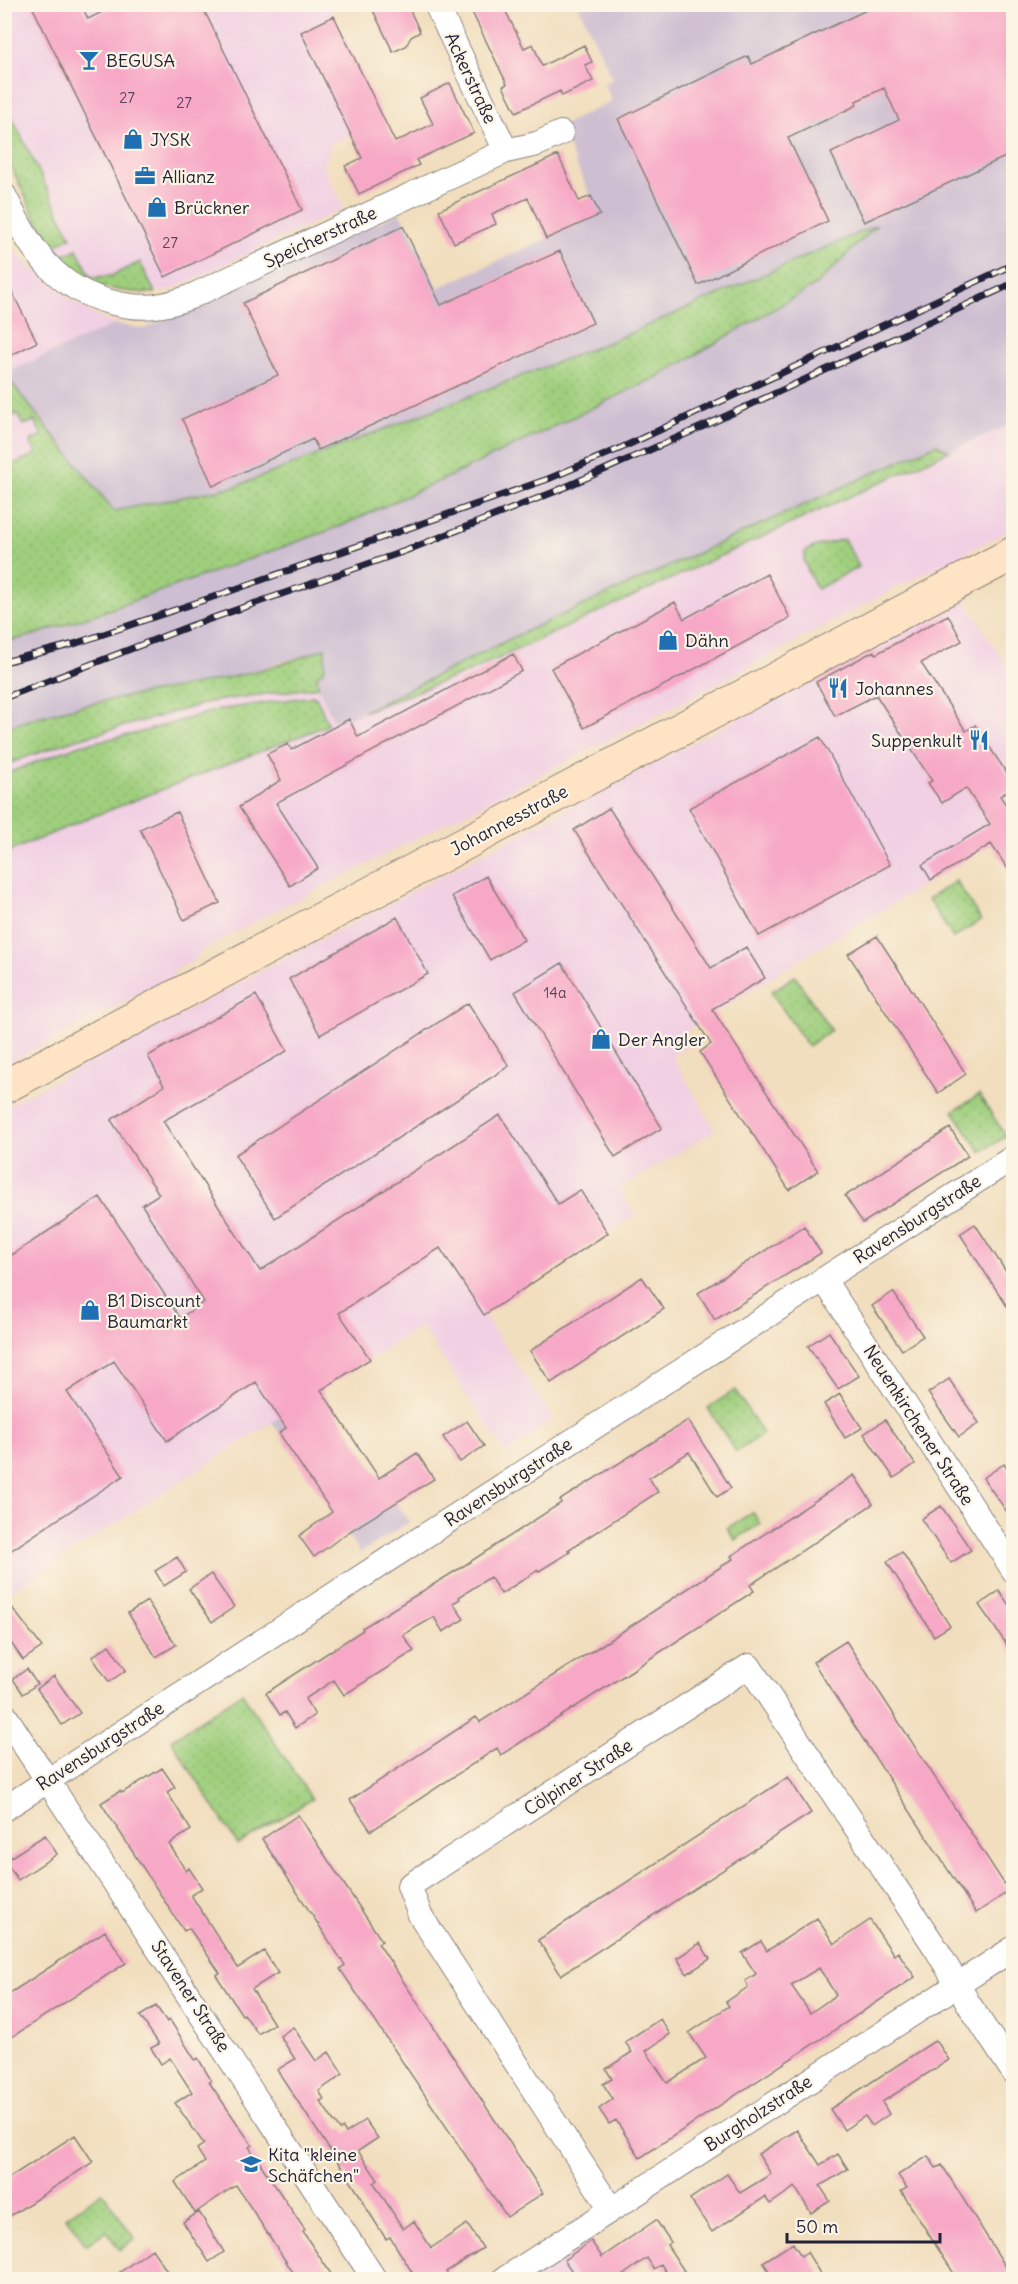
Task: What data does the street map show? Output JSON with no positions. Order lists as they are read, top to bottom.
{
  "streets": {
    "main road": ["Johannesstraße"],
    "street": [
      "Ackerstraße",
      "Speicherstraße",
      "Ravensburgstraße",
      "Neuenkirchener Straße",
      "Cölpiner Straße",
      "Stavener Straße",
      "Burgholzstraße"
    ]
  },
  "crossings": [
    ["Ackerstraße", "Speicherstraße"],
    ["Ravensburgstraße", "Neuenkirchener Straße"],
    ["Ravensburgstraße", "Stavener Straße"],
    ["Cölpiner Straße", "Burgholzstraße"]
  ],
  "places": {
    "bar": ["BEGUSA"],
    "shop": [
      "JYSK",
      "Brückner",
      "Dähn",
      "Der Angler",
      "B1 Discount Baumarkt"
    ],
    "office": ["Allianz"],
    "restaurant": ["Johannes", "Suppenkult"],
    "school or university": ["Kita \"kleine Schäfchen\""]
  },
  "house_numbers": [
    "27",
    "27",
    "27",
    "14a"
  ],
  "scale_bar": "50 m"
}
